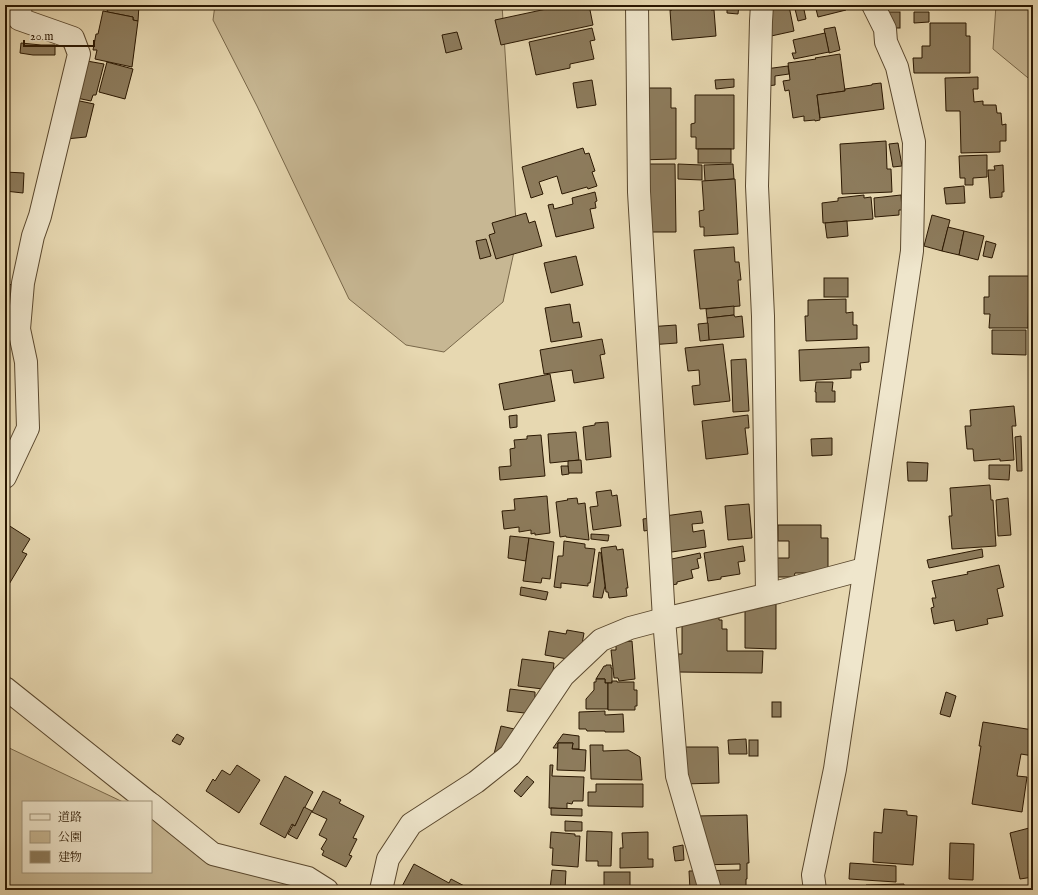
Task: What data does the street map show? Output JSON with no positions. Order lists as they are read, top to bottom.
{
  "legend": ["道路", "公園", "建物"],
  "scale_bar": "20 m"
}
